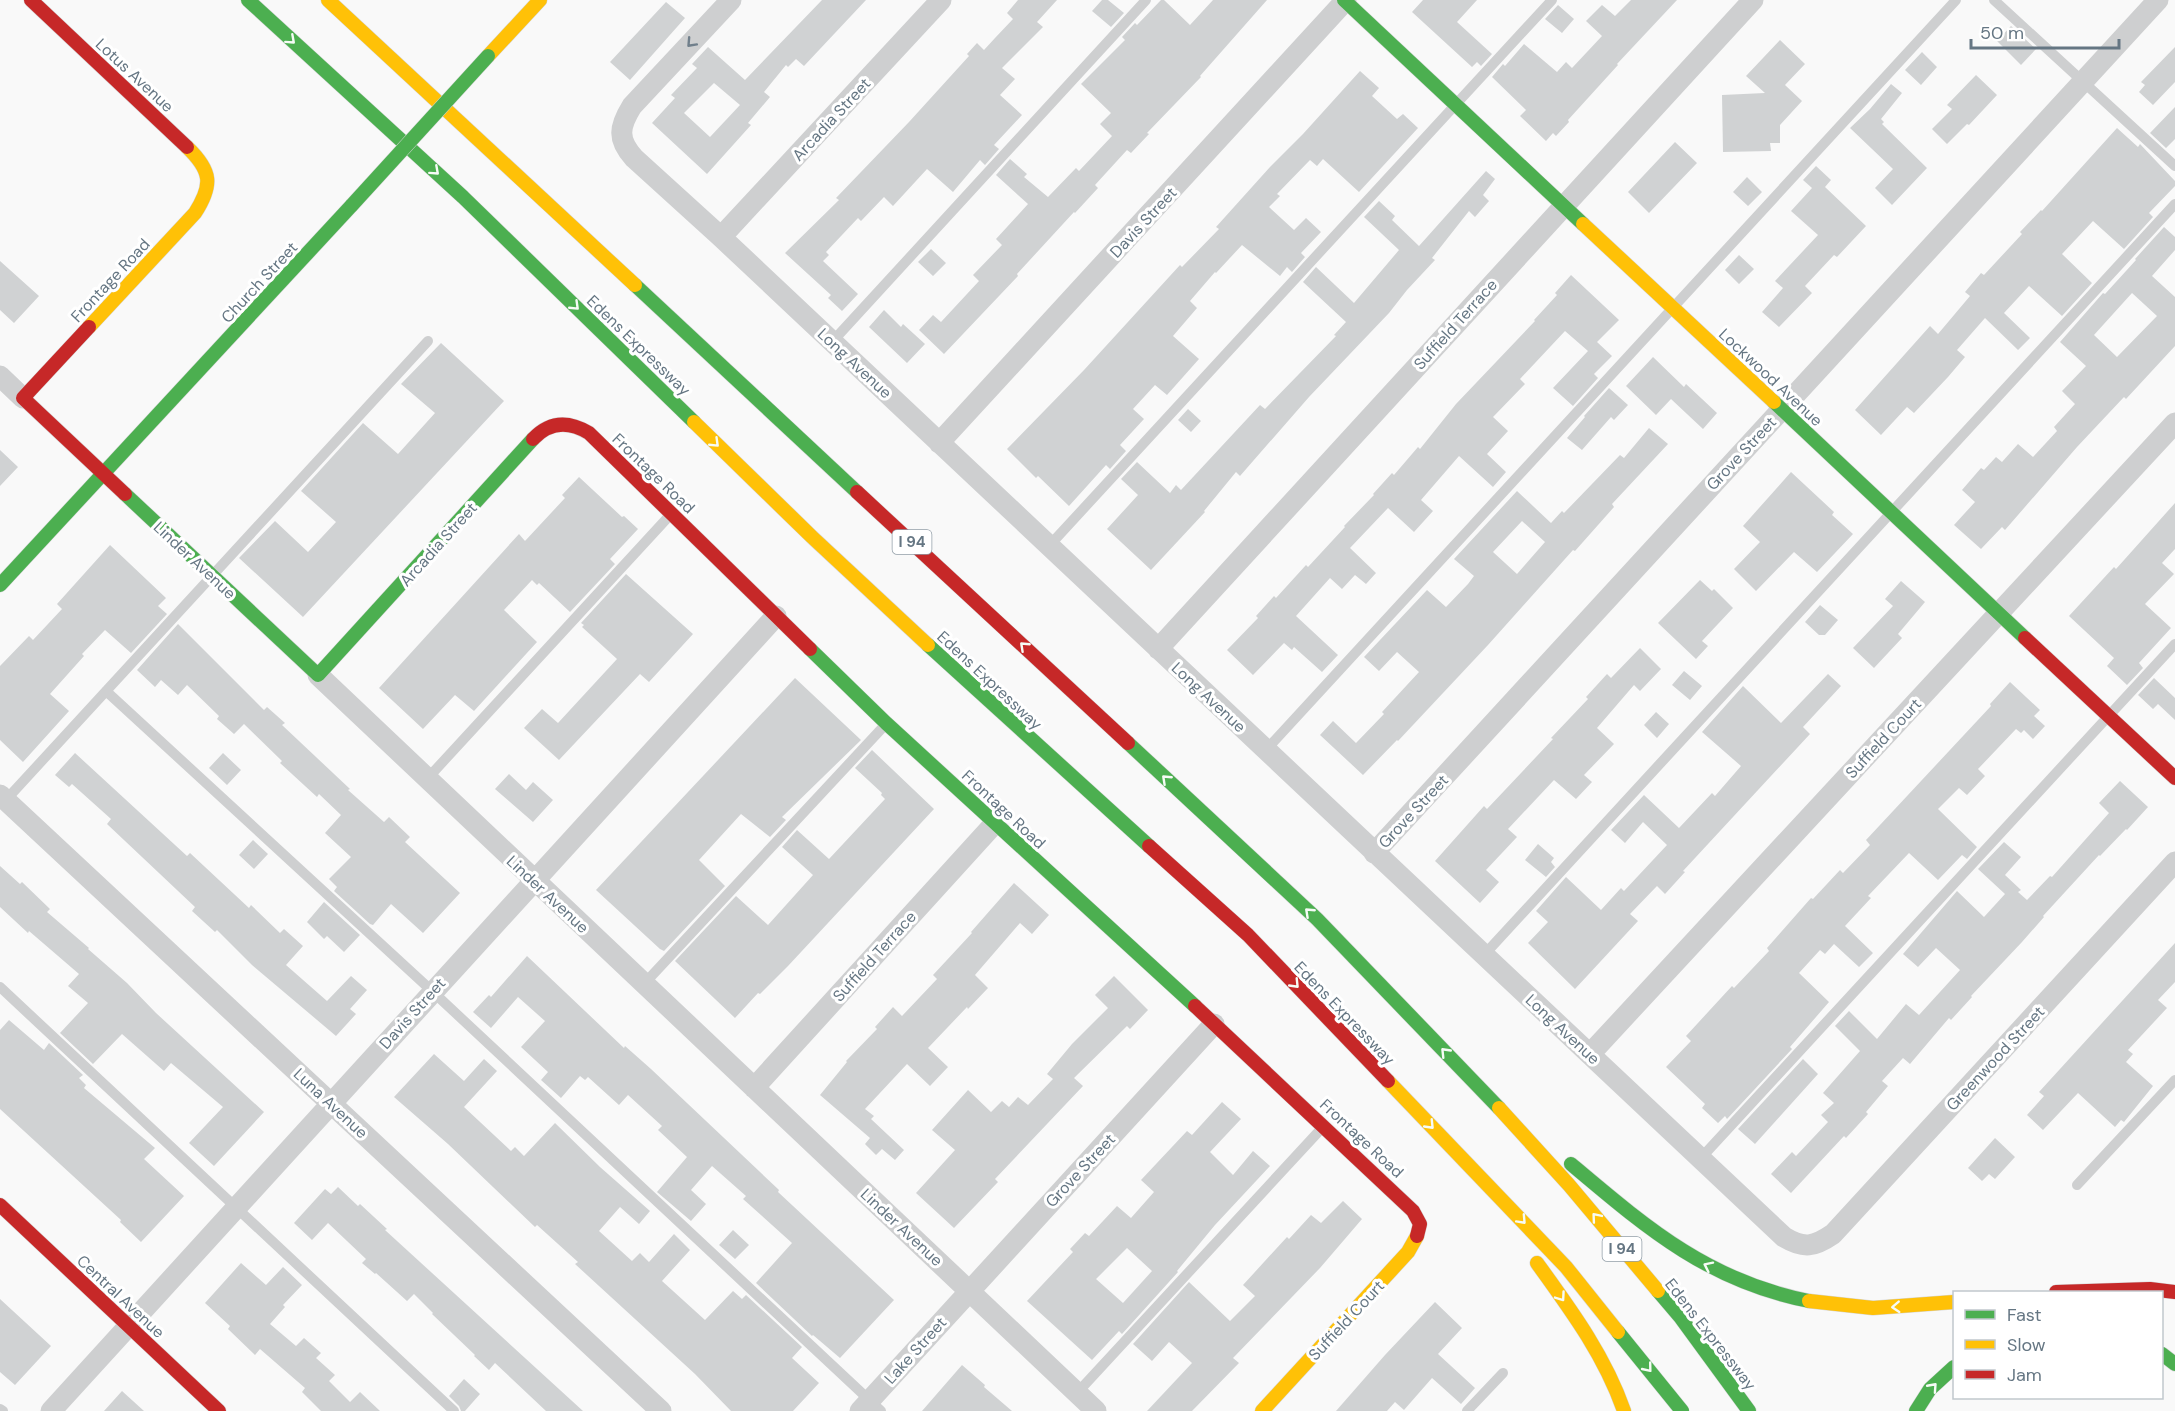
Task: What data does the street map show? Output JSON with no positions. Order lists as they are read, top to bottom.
{
  "streets": {
    "main road": [
      "Lotus Avenue",
      "Arcadia Street",
      "Frontage Road",
      "Church Street",
      "Edens Expressway",
      "Lockwood Avenue",
      "I 94",
      "Linder Avenue",
      "Suffield Court",
      "Central Avenue"
    ],
    "street": [
      "Davis Street",
      "Suffield Terrace",
      "Long Avenue",
      "Grove Street",
      "Greenwood Street",
      "Luna Avenue",
      "Lake Street"
    ]
  },
  "crossings": [
    ["Lotus Avenue", "Frontage Road"],
    ["Arcadia Street", "Frontage Road"],
    ["Arcadia Street", "Long Avenue"],
    ["Arcadia Street", "Linder Avenue"],
    ["Davis Street", "Frontage Road"],
    ["Davis Street", "Long Avenue"],
    ["Davis Street", "Lockwood Avenue"],
    ["Davis Street", "Linder Avenue"],
    ["Davis Street", "Luna Avenue"],
    ["Davis Street", "Central Avenue"],
    ["Frontage Road", "Suffield Terrace"],
    ["Frontage Road", "Grove Street"],
    ["Frontage Road", "Linder Avenue"],
    ["Frontage Road", "Suffield Court"],
    ["Church Street", "Linder Avenue"],
    ["Suffield Terrace", "Long Avenue"],
    ["Suffield Terrace", "Lockwood Avenue"],
    ["Suffield Terrace", "Linder Avenue"],
    ["Long Avenue", "Grove Street"],
    ["Long Avenue", "Suffield Court"],
    ["Long Avenue", "Greenwood Street"],
    ["Lockwood Avenue", "Grove Street"],
    ["Lockwood Avenue", "Suffield Court"],
    ["Grove Street", "Linder Avenue"],
    ["Grove Street", "Lake Street"],
    ["Linder Avenue", "Lake Street"]
  ],
  "legend": ["Fast", "Slow", "Jam"],
  "scale_bar": "50 m"
}
